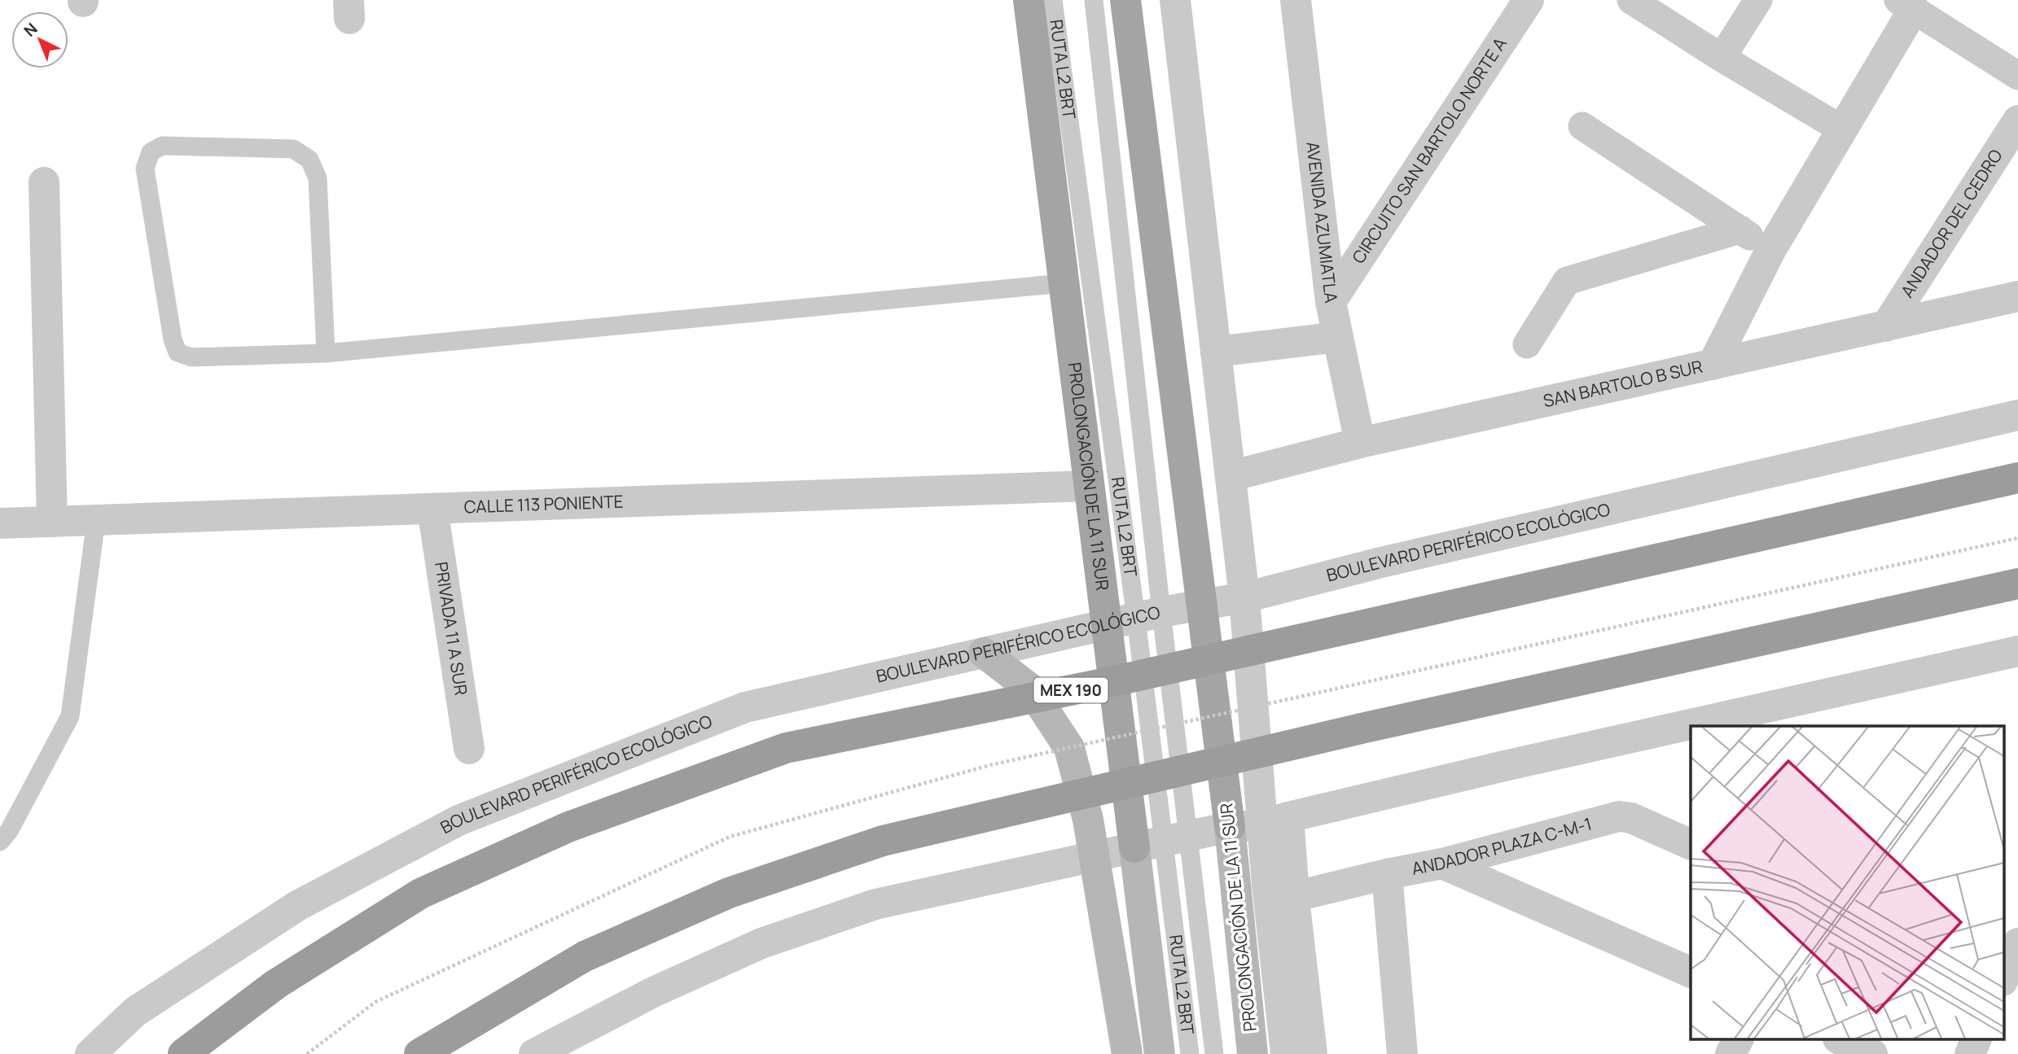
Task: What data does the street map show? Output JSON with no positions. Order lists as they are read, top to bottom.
{
  "streets": {
    "highway": ["MEX 190"],
    "main road": ["PROLONGACIÓN DE LA 11 SUR"],
    "street": [
      "CIRCUITO SAN BARTOLO NORTE A",
      "AVENIDA AZUMIATLA",
      "ANDADOR DEL CEDRO",
      "SAN BARTOLO B SUR",
      "CALLE 113 PONIENTE",
      "BOULEVARD PERIFÉRICO ECOLÓGICO",
      "PRIVADA 11 A SUR",
      "ANDADOR PLAZA C-M-1"
    ],
    "lane": ["RUTA L2 BRT"]
  },
  "crossings": [
    ["RUTA L2 BRT", "PROLONGACIÓN DE LA 11 SUR"],
    ["RUTA L2 BRT", "BOULEVARD PERIFÉRICO ECOLÓGICO"],
    ["CIRCUITO SAN BARTOLO NORTE A", "AVENIDA AZUMIATLA"],
    ["AVENIDA AZUMIATLA", "SAN BARTOLO B SUR"],
    ["ANDADOR DEL CEDRO", "SAN BARTOLO B SUR"],
    ["PROLONGACIÓN DE LA 11 SUR", "CALLE 113 PONIENTE"],
    ["PROLONGACIÓN DE LA 11 SUR", "BOULEVARD PERIFÉRICO ECOLÓGICO"],
    ["CALLE 113 PONIENTE", "PRIVADA 11 A SUR"]
  ],
  "north": "top left"
}
